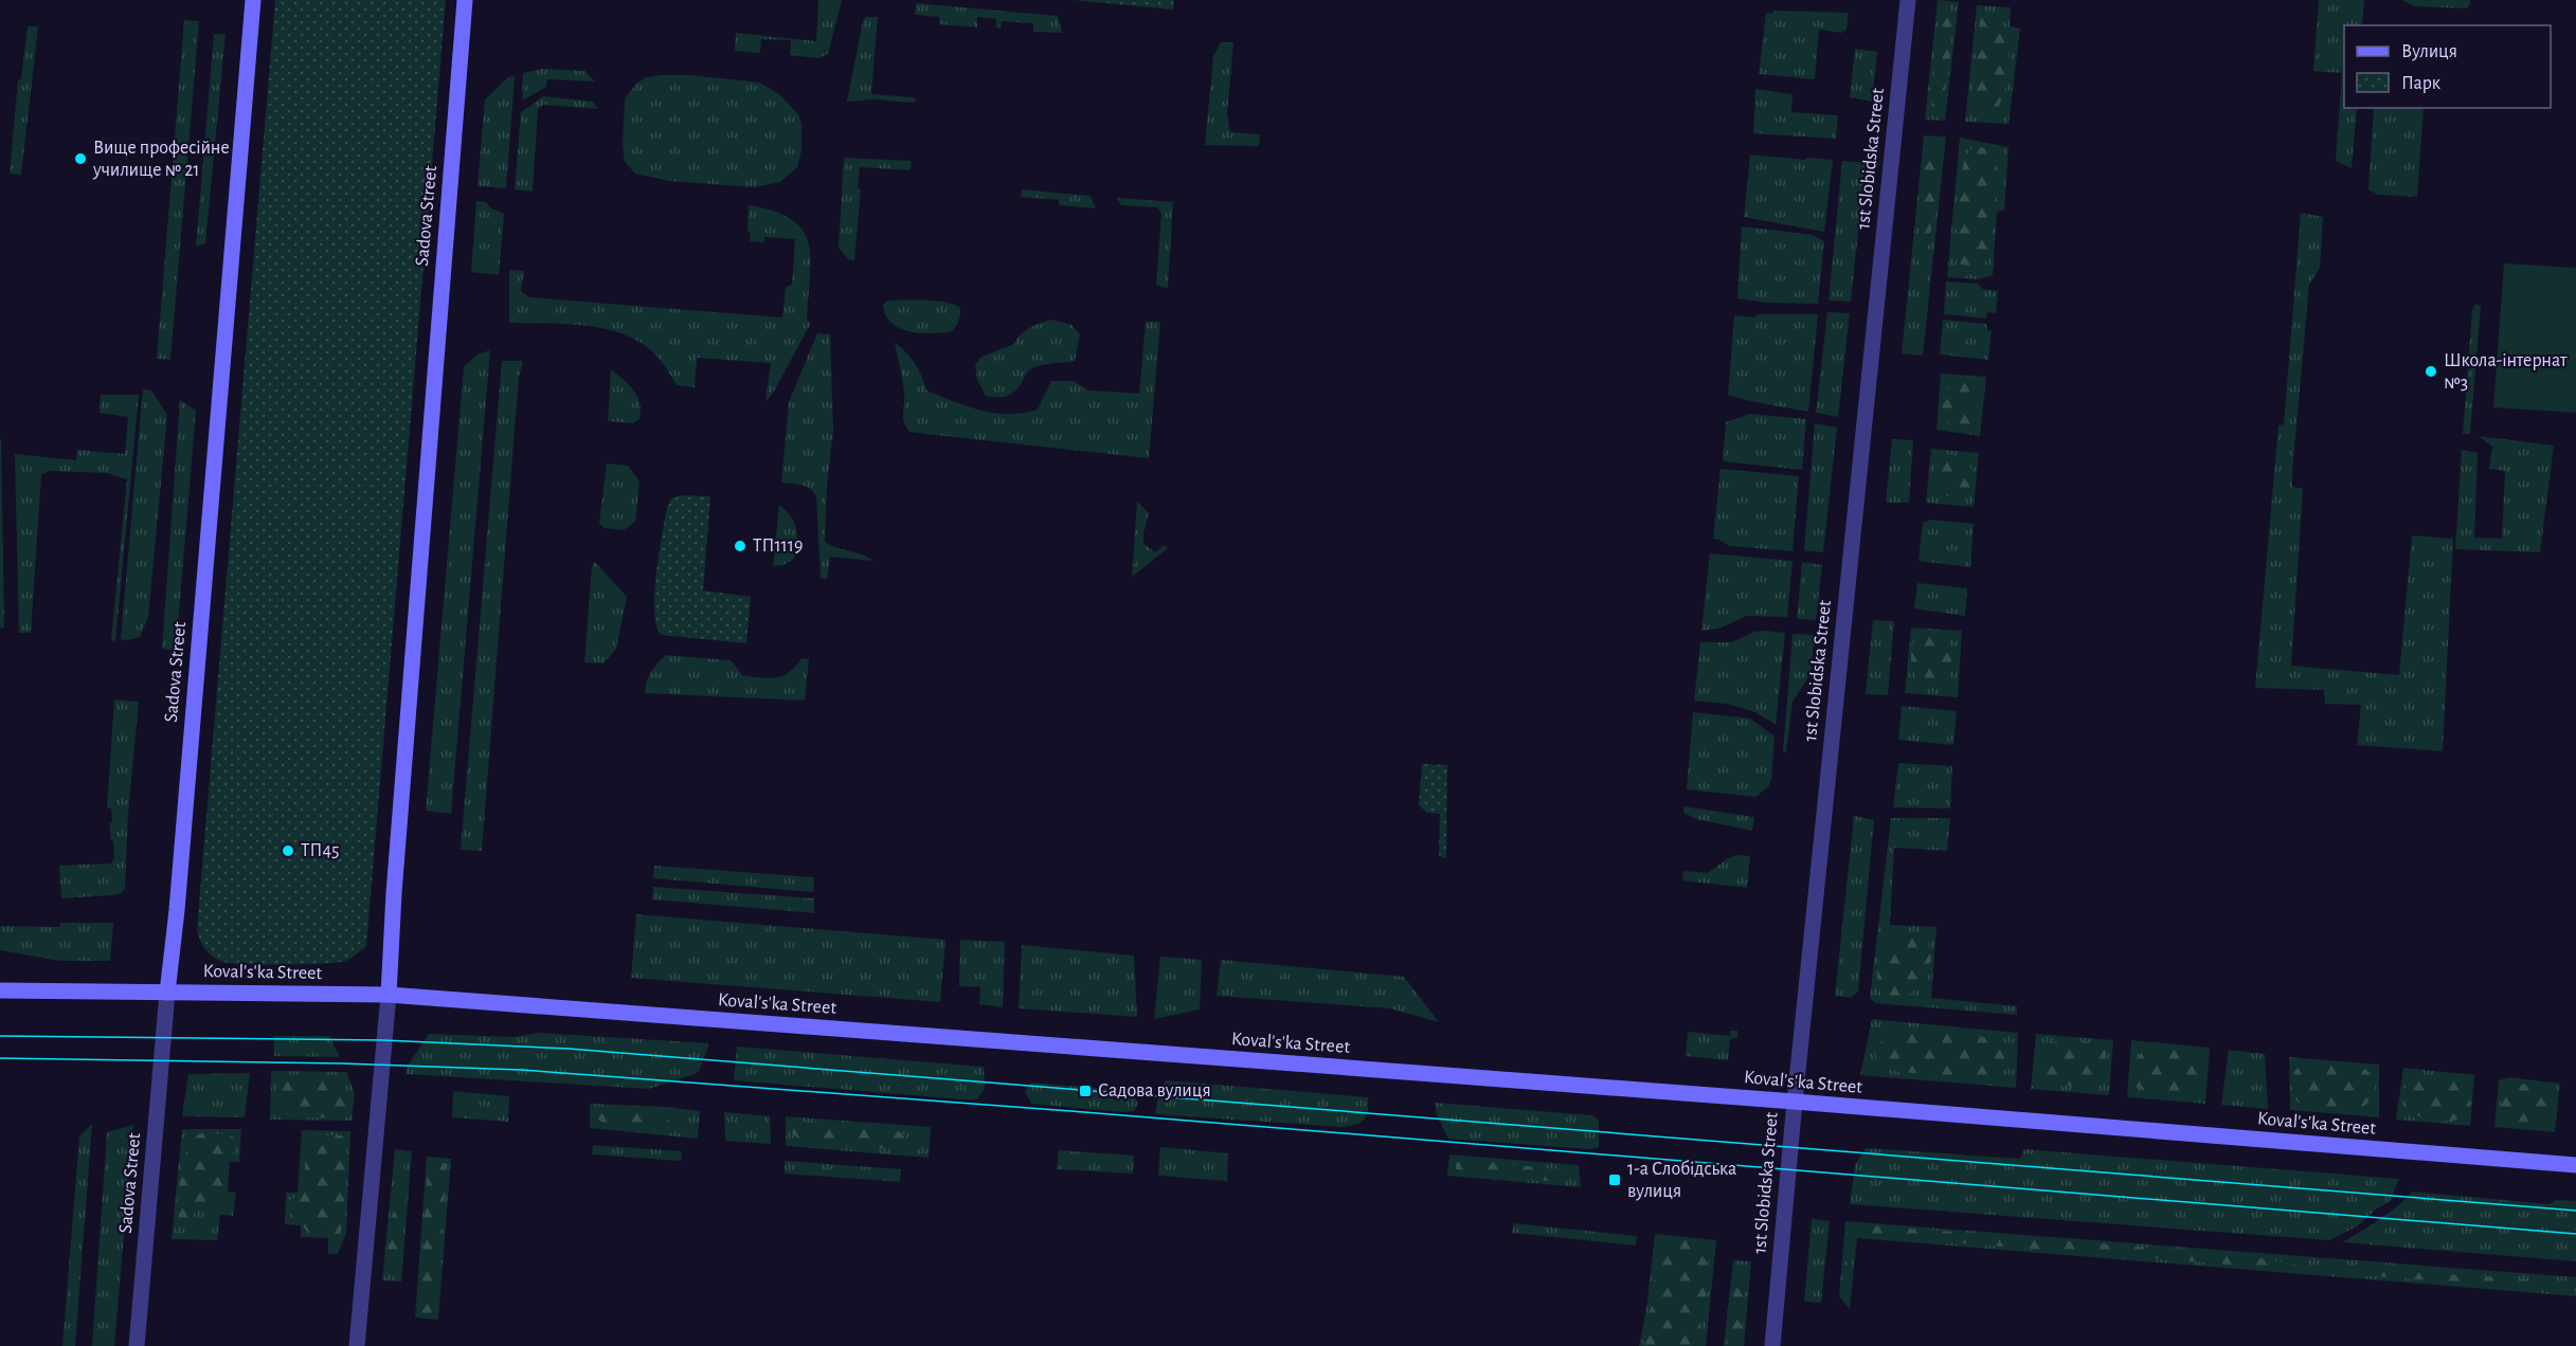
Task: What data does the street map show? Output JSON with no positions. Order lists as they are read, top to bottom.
{
  "streets": {
    "street": ["1st Slobidska Street", "Sadova Street", "Koval's'ka Street"]
  },
  "crossings": [
    ["1st Slobidska Street", "Koval's'ka Street"],
    ["Sadova Street", "Koval's'ka Street"]
  ],
  "places": {
    "other": [
      "Вище професійне училище № 21",
      "Школа-інтернат №3",
      "ТП1119",
      "ТП45"
    ],
    "transit": ["Садова вулиця", "1-а Слобідська вулиця"]
  },
  "legend": ["Вулиця", "Парк"]
}
